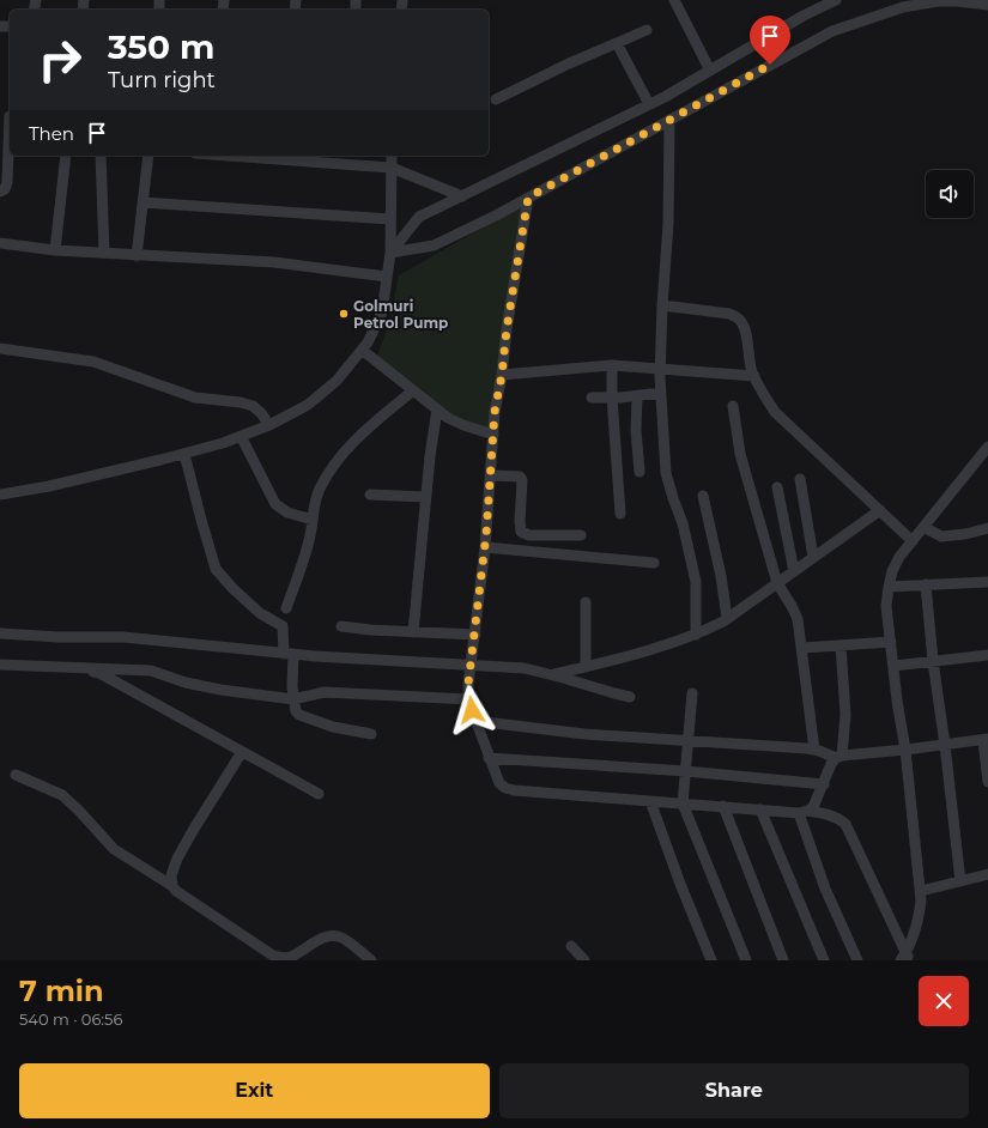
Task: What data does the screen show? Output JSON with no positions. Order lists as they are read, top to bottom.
{
  "places": ["Golmuri Petrol Pump"],
  "page": {
    "turn": ["350 m", "Turn right"],
    "then": "Then",
    "heading": ["7 min", "540 m · 06:56"],
    "buttons": ["Exit", "Share"]
  }
}
